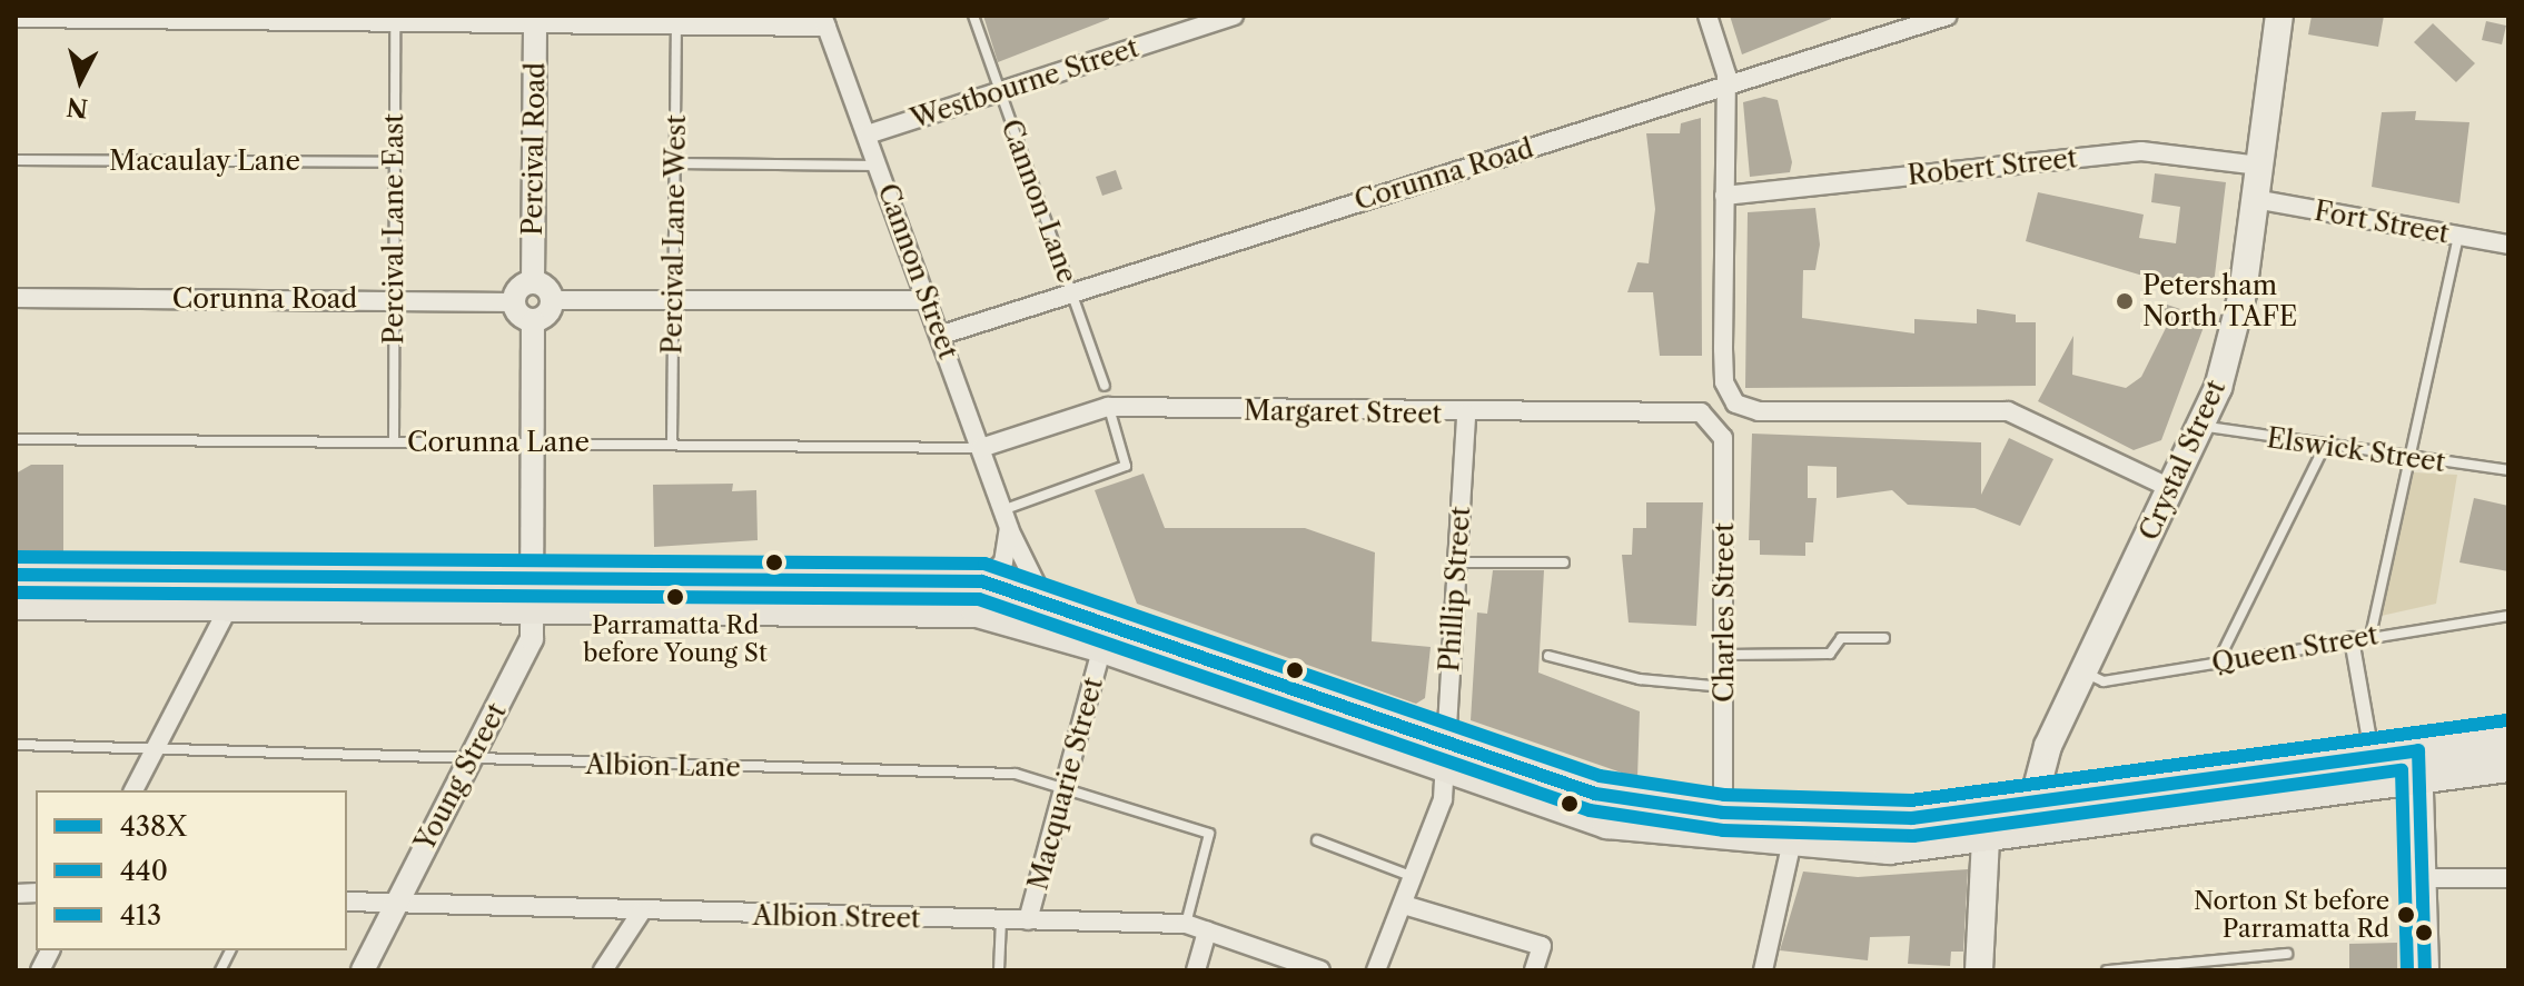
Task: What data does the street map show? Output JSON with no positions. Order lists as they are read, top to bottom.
{
  "streets": {
    "main road": ["Crystal Street"],
    "street": [
      "Westbourne Street",
      "Percival Road",
      "Robert Street",
      "Corunna Road",
      "Fort Street",
      "Cannon Street",
      "Margaret Street",
      "Phillip Street",
      "Charles Street",
      "Young Street",
      "Macquarie Street",
      "Albion Street"
    ],
    "lane": [
      "Macaulay Lane",
      "Cannon Lane",
      "Percival Lane East",
      "Percival Lane West",
      "Corunna Lane",
      "Elswick Street",
      "Queen Street",
      "Albion Lane"
    ]
  },
  "crossings": [
    ["Westbourne Street", "Cannon Lane"],
    ["Westbourne Street", "Cannon Street"],
    ["Macaulay Lane", "Percival Lane East"],
    ["Robert Street", "Crystal Street"],
    ["Corunna Road", "Cannon Lane"],
    ["Corunna Road", "Percival Lane East"],
    ["Corunna Road", "Cannon Street"],
    ["Fort Street", "Crystal Street"],
    ["Percival Lane East", "Corunna Lane"],
    ["Percival Lane West", "Corunna Lane"],
    ["Cannon Street", "Margaret Street"],
    ["Cannon Street", "Corunna Lane"],
    ["Margaret Street", "Corunna Lane"],
    ["Margaret Street", "Phillip Street"],
    ["Margaret Street", "Charles Street"],
    ["Elswick Street", "Crystal Street"],
    ["Crystal Street", "Queen Street"],
    ["Albion Lane", "Young Street"],
    ["Albion Lane", "Macquarie Street"],
    ["Albion Lane", "Albion Street"],
    ["Young Street", "Albion Street"],
    ["Macquarie Street", "Albion Street"]
  ],
  "places": ["Petersham North TAFE", "Parramatta Rd before Young St", "Norton St before Parramatta Rd"],
  "lines": ["transit line 413", "transit line 438X", "transit line 440"],
  "legend": ["438X", "440", "413"],
  "north": "bottom"
}
